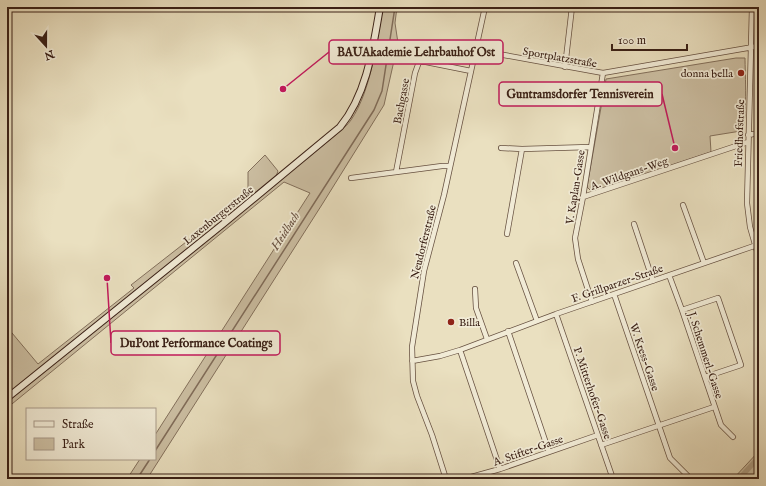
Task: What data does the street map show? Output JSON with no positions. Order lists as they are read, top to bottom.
{
  "streets": {
    "street": [
      "Sportplatzstraße",
      "Bachgasse",
      "Friedhofstraße",
      "A. Wildgans-Weg",
      "V. Kaplan-Gasse",
      "Laxenburgerstraße",
      "Neudorferstraße",
      "F. Grillparzer-Straße",
      "J. Schemmerl-Gasse",
      "W. Kress-Gasse",
      "P. Mitterhofer-Gasse",
      "A. Stifter-Gasse"
    ]
  },
  "crossings": [
    ["Sportplatzstraße", "Friedhofstraße"],
    ["Sportplatzstraße", "V. Kaplan-Gasse"],
    ["Sportplatzstraße", "Neudorferstraße"],
    ["Bachgasse", "Neudorferstraße"],
    ["Friedhofstraße", "A. Wildgans-Weg"],
    ["Friedhofstraße", "F. Grillparzer-Straße"],
    ["A. Wildgans-Weg", "V. Kaplan-Gasse"],
    ["V. Kaplan-Gasse", "F. Grillparzer-Straße"],
    ["Neudorferstraße", "F. Grillparzer-Straße"],
    ["F. Grillparzer-Straße", "J. Schemmerl-Gasse"],
    ["F. Grillparzer-Straße", "W. Kress-Gasse"],
    ["F. Grillparzer-Straße", "P. Mitterhofer-Gasse"],
    ["P. Mitterhofer-Gasse", "A. Stifter-Gasse"]
  ],
  "water": ["Heidbach"],
  "places": [
    "donna bella",
    "BAUAkademie Lehrbauhof Ost",
    "Guntramsdorfer Tennisverein",
    "DuPont Performance Coatings",
    "Billa"
  ],
  "legend": ["Straße", "Park"],
  "scale_bar": "100 m",
  "north": "bottom"
}
